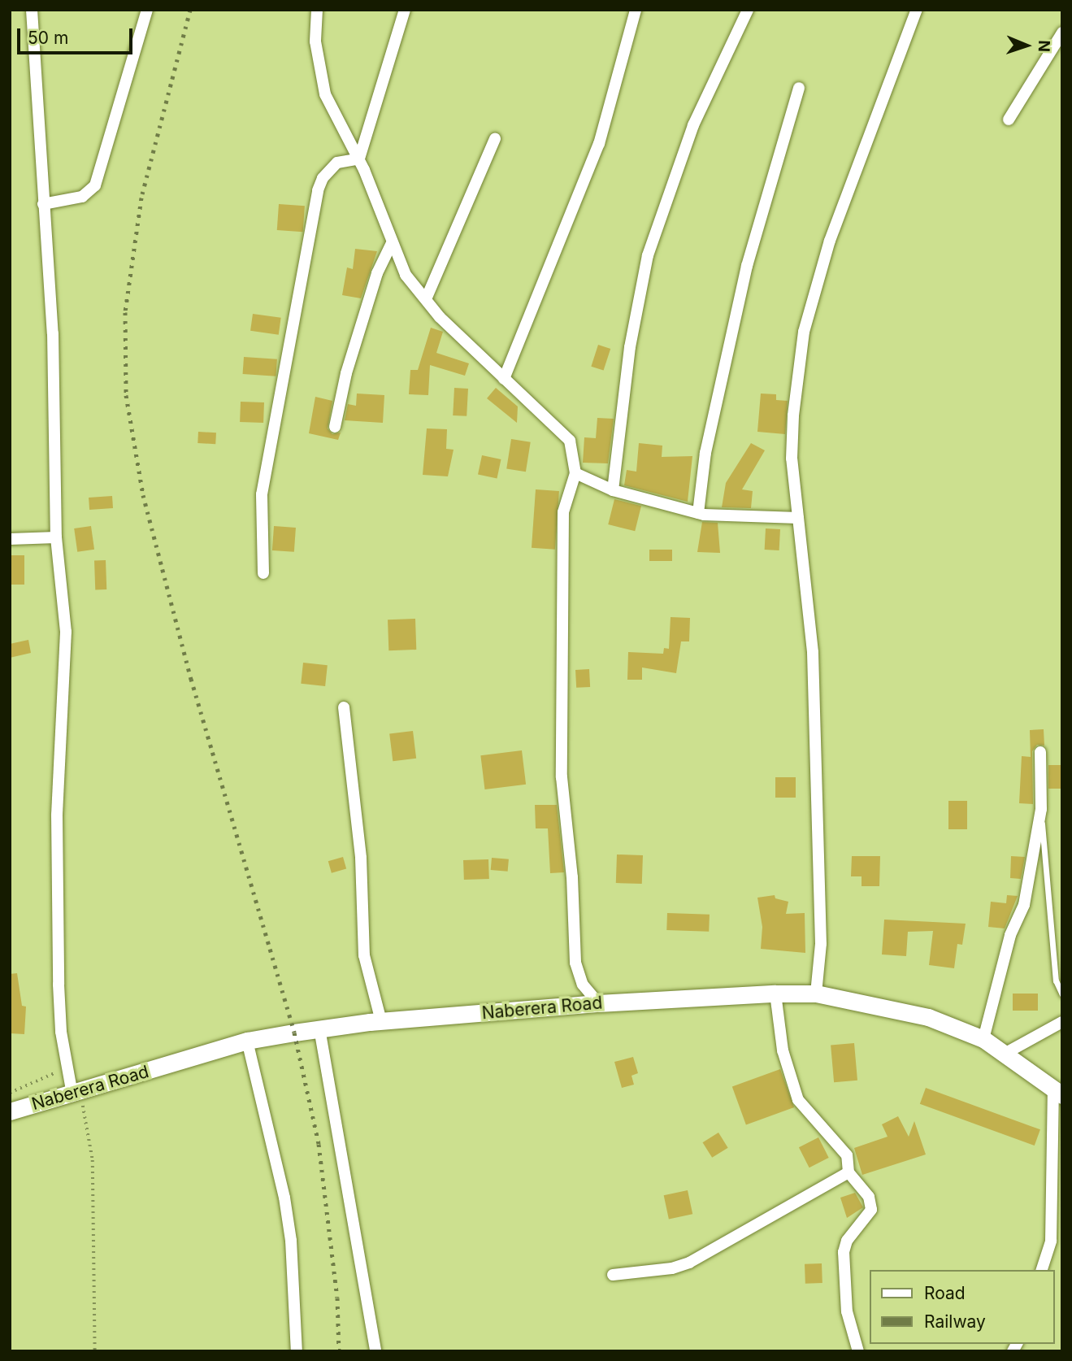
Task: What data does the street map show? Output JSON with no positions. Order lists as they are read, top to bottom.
{
  "streets": {
    "street": ["Naberera Road"]
  },
  "legend": ["Road", "Railway"],
  "scale_bar": "50 m",
  "north": "right"
}
